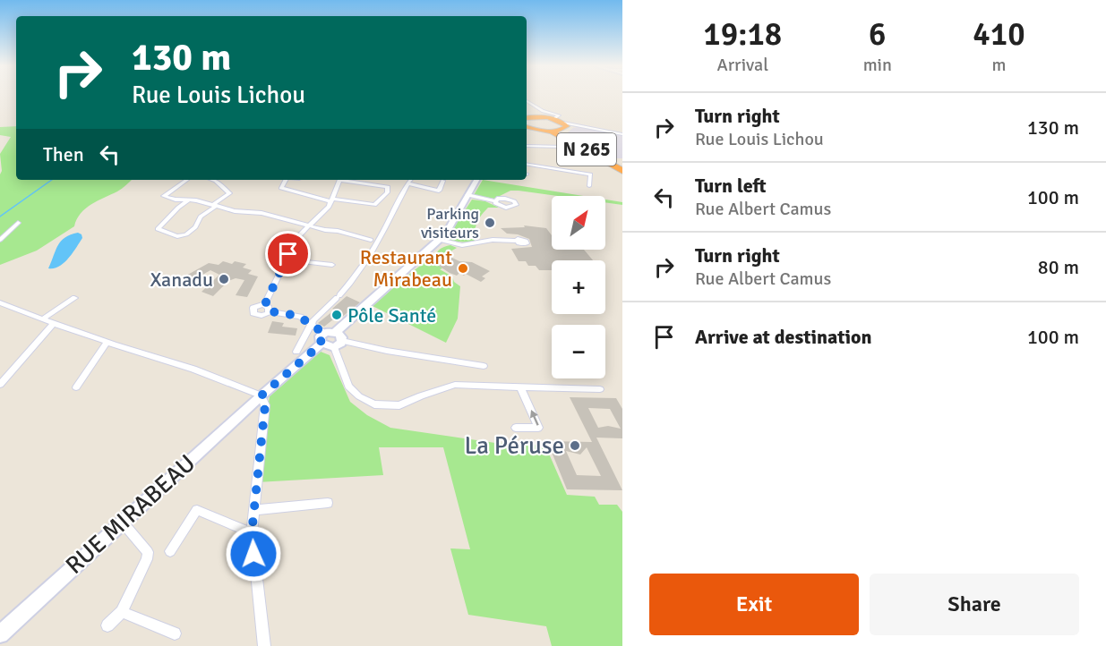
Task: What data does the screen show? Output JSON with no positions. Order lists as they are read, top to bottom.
{
  "streets": {
    "highway": ["N 265"],
    "main road": ["RUE MIRABEAU"]
  },
  "places": [
    "Parking visiteurs",
    "Restaurant Mirabeau",
    "Xanadu",
    "Pôle Santé",
    "La Péruse"
  ],
  "north": "top right",
  "page": {
    "eta": [
      "19:18",
      "Arrival",
      "6",
      "min",
      "410",
      "m"
    ],
    "turn": ["130 m", "Rue Louis Lichou"],
    "list": [
      {
        "name": "Turn right",
        "note": "Rue Louis Lichou",
        "value": "130 m"
      },
      {
        "name": "Turn left",
        "note": "Rue Albert Camus",
        "value": "100 m"
      },
      {
        "name": "Turn right",
        "note": "Rue Albert Camus",
        "value": "80 m"
      },
      {
        "name": "Arrive at destination",
        "value": "100 m"
      }
    ],
    "then": "Then",
    "map_buttons": ["+", "−"],
    "buttons": ["Exit", "Share"]
  }
}
